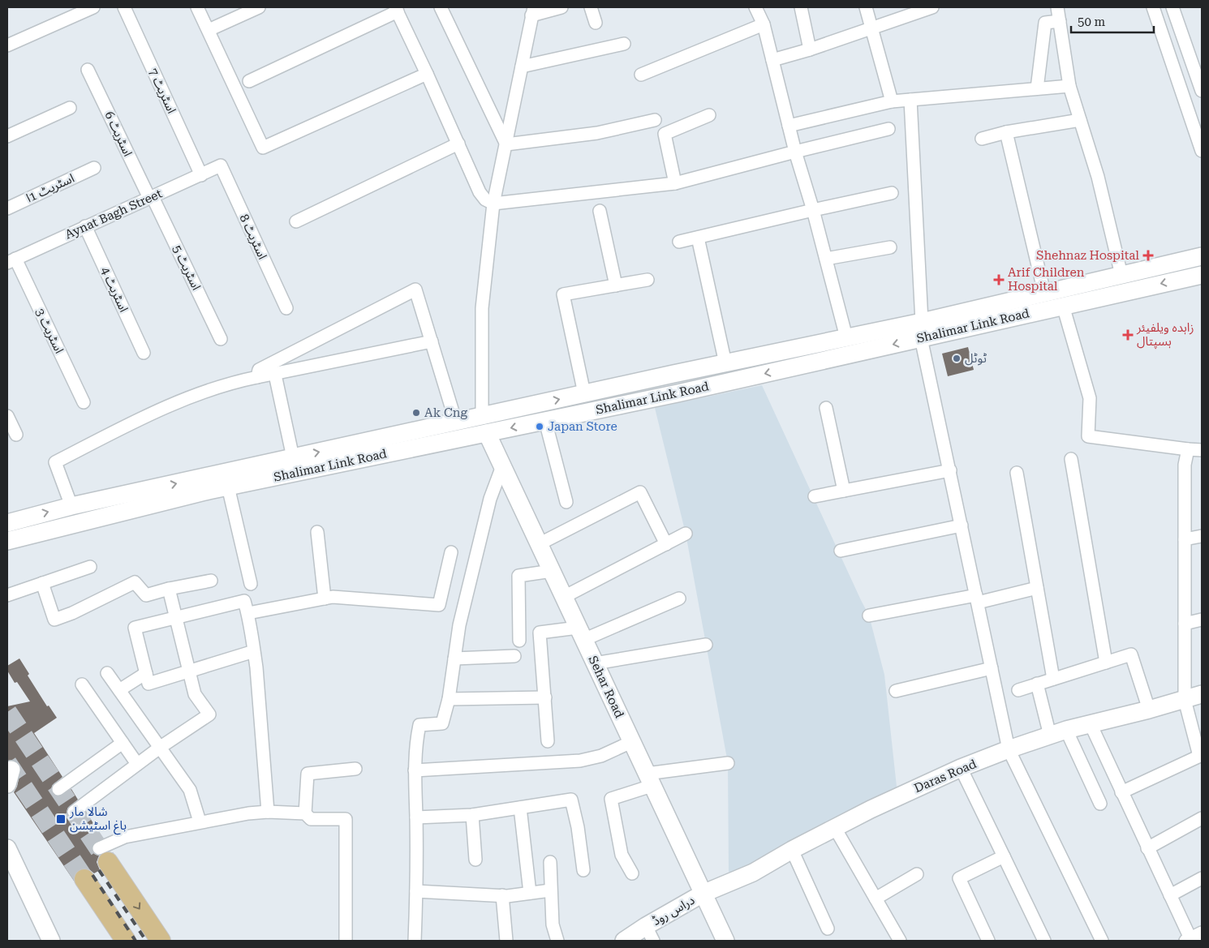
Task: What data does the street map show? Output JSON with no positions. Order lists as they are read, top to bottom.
{
  "streets": {
    "main road": [
      "Shalimar Link Road",
      "Sehar Road",
      "Daras Road",
      "دراس روڈ"
    ],
    "street": [
      "اسٹریٹ 7",
      "اسٹریٹ 6",
      "اسٹریٹ 1ا",
      "Aynat Bagh Street",
      "اسٹریٹ 8",
      "اسٹریٹ 5",
      "اسٹریٹ 4",
      "اسٹریٹ 3"
    ]
  },
  "crossings": [
    ["اسٹریٹ 7", "Aynat Bagh Street"],
    ["اسٹریٹ 6", "Aynat Bagh Street"],
    ["اسٹریٹ 6", "اسٹریٹ 5"],
    ["Aynat Bagh Street", "اسٹریٹ 8"],
    ["Aynat Bagh Street", "اسٹریٹ 5"],
    ["Aynat Bagh Street", "اسٹریٹ 4"],
    ["Aynat Bagh Street", "اسٹریٹ 3"],
    ["Shalimar Link Road", "Sehar Road"],
    ["Sehar Road", "Daras Road"],
    ["Sehar Road", "دراس روڈ"],
    ["Daras Road", "دراس روڈ"]
  ],
  "places": {
    "health": ["Shehnaz Hospital", "Arif Children Hospital", "زاہدہ ویلفیئر ہسپتال"],
    "other": ["ٹوٹل", "Ak Cng", "Japan Store"],
    "transit": ["شالا مار باغ اسٹیشن"]
  },
  "scale_bar": "50 m"
}
